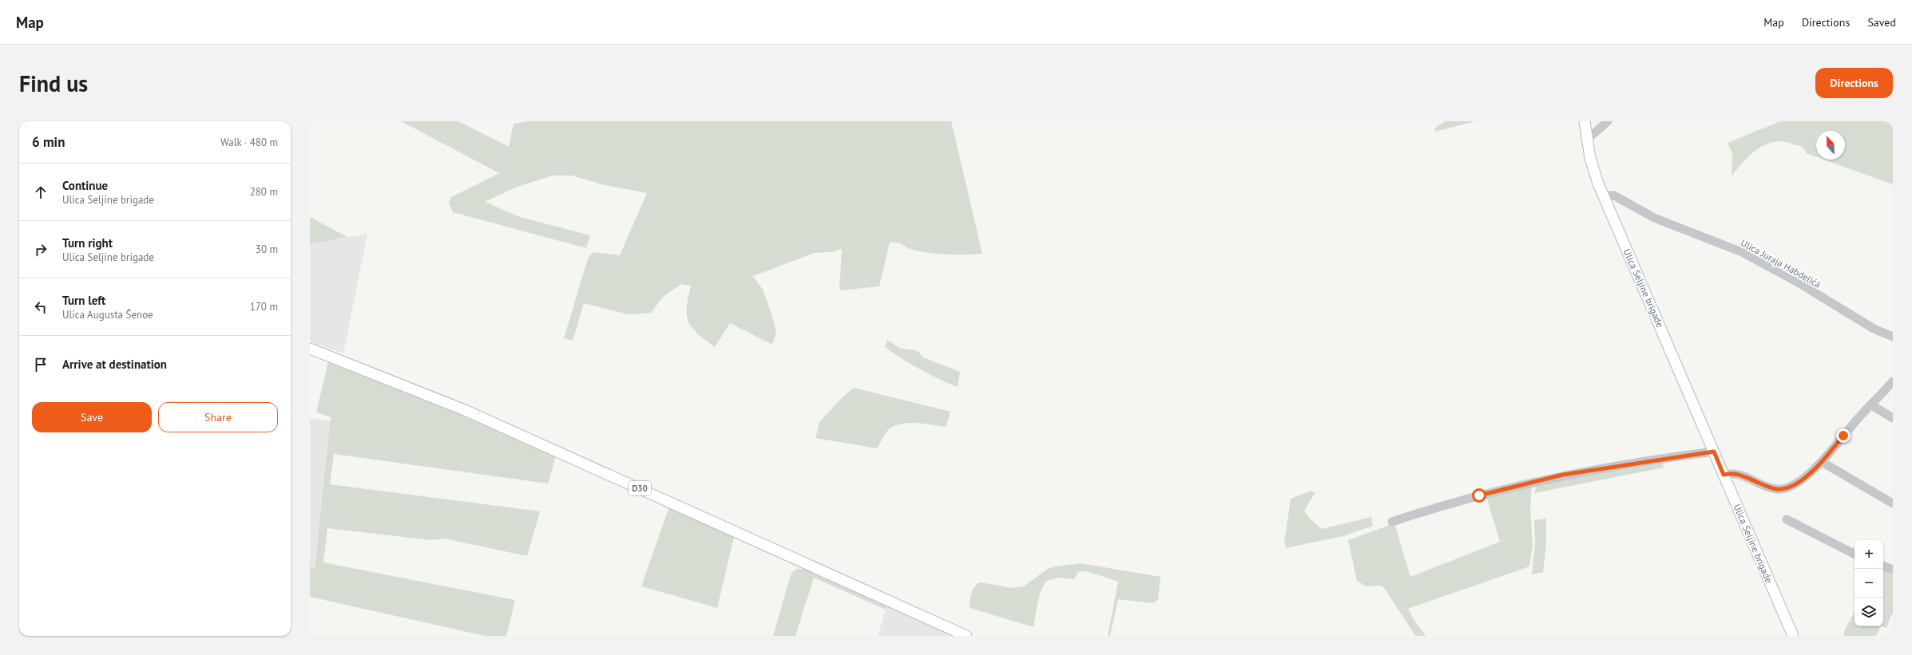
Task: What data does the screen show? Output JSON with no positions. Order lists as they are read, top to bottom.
{
  "streets": {
    "main road": ["Ulica Seljine brigade", "D30"],
    "street": ["Ulica Juraja Habdelića"]
  },
  "crossings": [
    ["Ulica Juraja Habdelića", "Ulica Seljine brigade"]
  ],
  "north": "top",
  "page": {
    "header": "Map",
    "nav": ["Map", "Directions", "Saved"],
    "buttons": [
      "Directions",
      ["Save", "Share"]
    ],
    "title": "Find us",
    "heading": ["6 min", "Walk · 480 m"],
    "list": [
      ["Continue", "Ulica Seljine brigade", "280 m"],
      ["Turn right", "Ulica Seljine brigade", "30 m"],
      ["Turn left", "Ulica Augusta Šenoe", "170 m"],
      "Arrive at destination"
    ],
    "map_buttons": ["+", "−"]
  }
}
